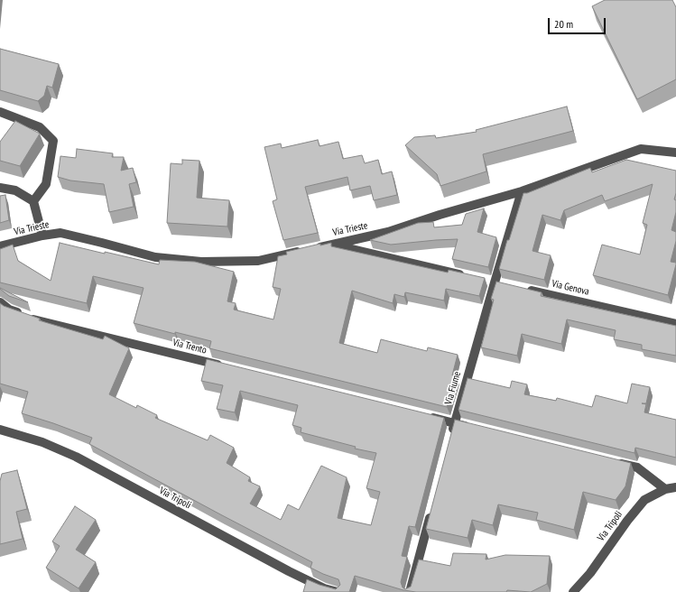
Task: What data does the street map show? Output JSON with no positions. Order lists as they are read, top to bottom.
{
  "streets": {
    "street": [
      "Via Trieste",
      "Via Genova",
      "Via Trento",
      "Via Fiume",
      "Via Tripoli"
    ]
  },
  "crossings": [
    ["Via Trieste", "Via Fiume"]
  ],
  "scale_bar": "20 m"
}
